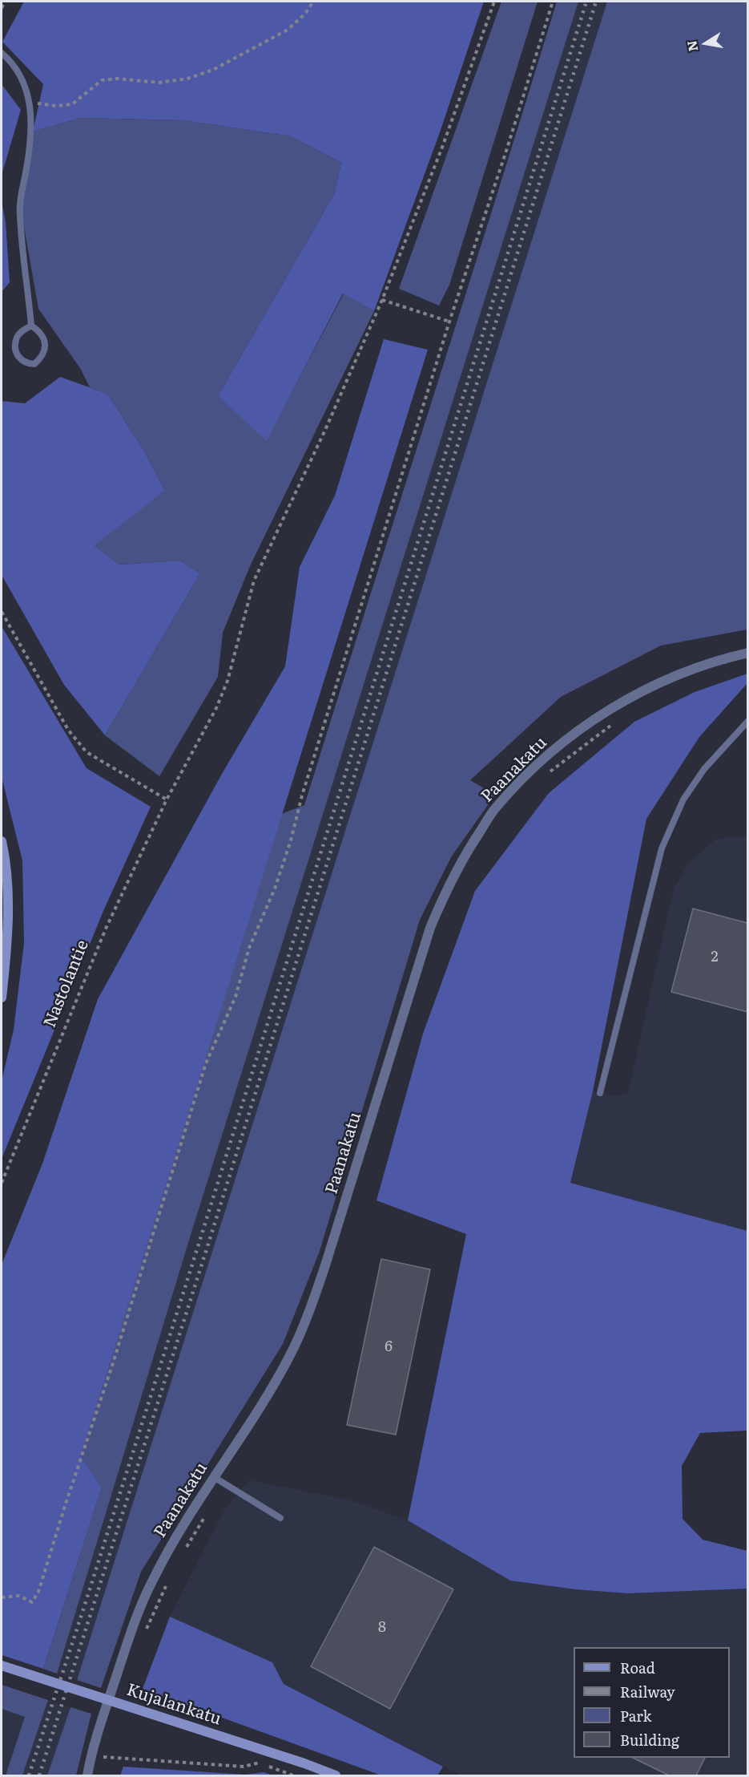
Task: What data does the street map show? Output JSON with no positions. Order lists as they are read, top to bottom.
{
  "streets": {
    "street": ["Paanakatu", "Kujalankatu"],
    "path": ["Nastolantie"]
  },
  "house_numbers": ["2", "6", "8"],
  "legend": [
    "Road",
    "Railway",
    "Park",
    "Building"
  ],
  "north": "left"
}
